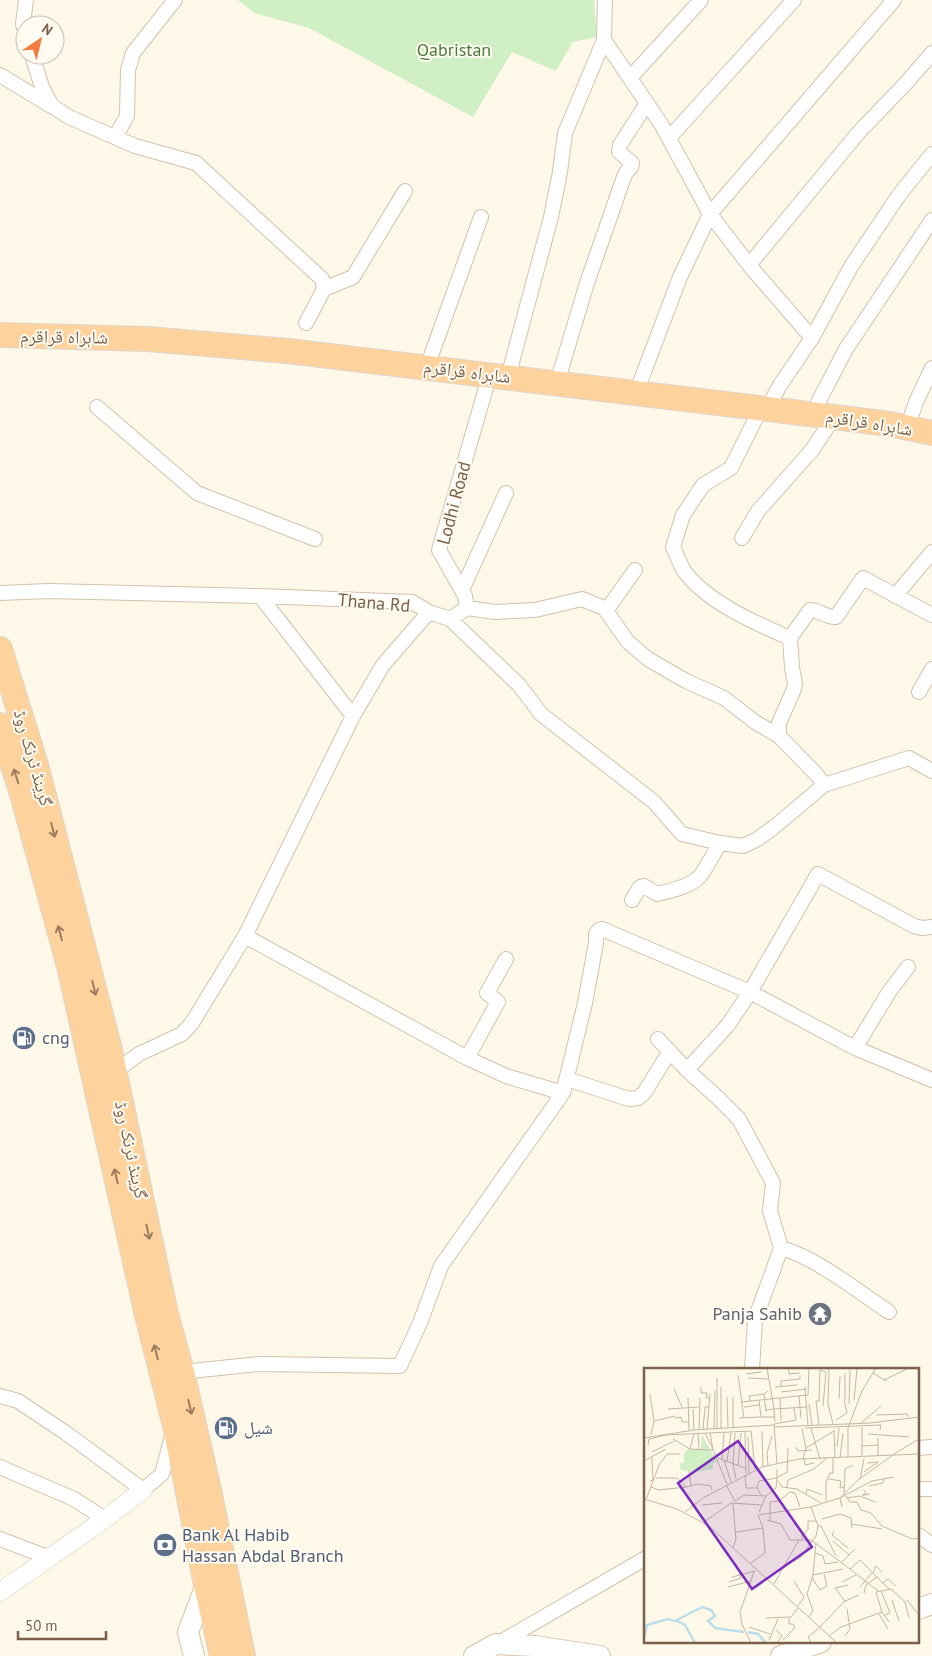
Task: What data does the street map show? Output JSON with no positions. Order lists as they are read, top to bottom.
{
  "streets": {
    "highway": ["شاہراہ قراقرم", "گرینڈ ٹرنک روڈ"],
    "street": ["Lodhi Road", "Thana Rd"]
  },
  "crossings": [
    ["شاہراہ قراقرم", "Lodhi Road"]
  ],
  "parks": ["Qabristan"],
  "places": {
    "fuel station": ["cng", "شیل"],
    "temple": ["Panja Sahib"],
    "bank": ["Bank Al Habib Hassan Abdal Branch"]
  },
  "scale_bar": "50 m",
  "north": "top right"
}
